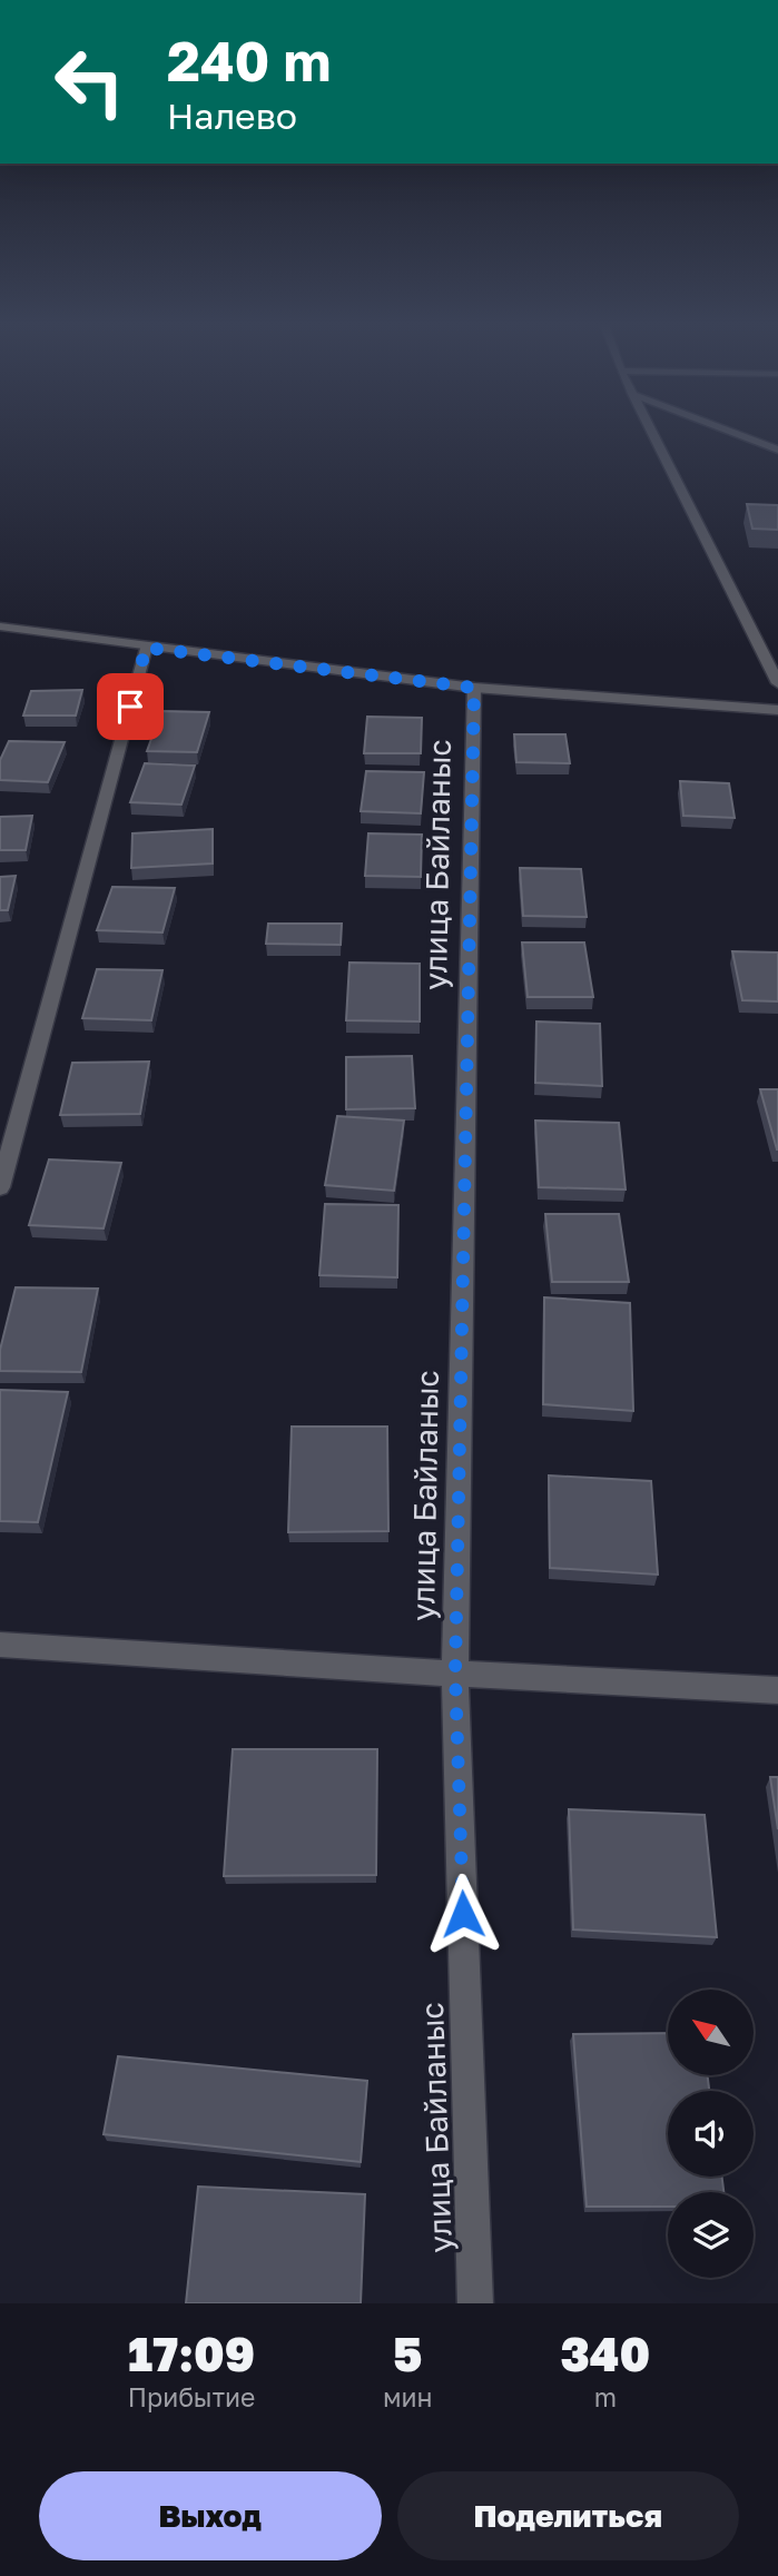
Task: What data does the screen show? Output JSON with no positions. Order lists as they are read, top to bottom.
{
  "streets": {
    "street": ["улица Байланыс"]
  },
  "north": "top left",
  "page": {
    "turn": ["240 m", "Налево"],
    "eta": [
      "17:09",
      "Прибытие",
      "5",
      "мин",
      "340",
      "m"
    ],
    "buttons": ["Выход", "Поделиться"]
  }
}
